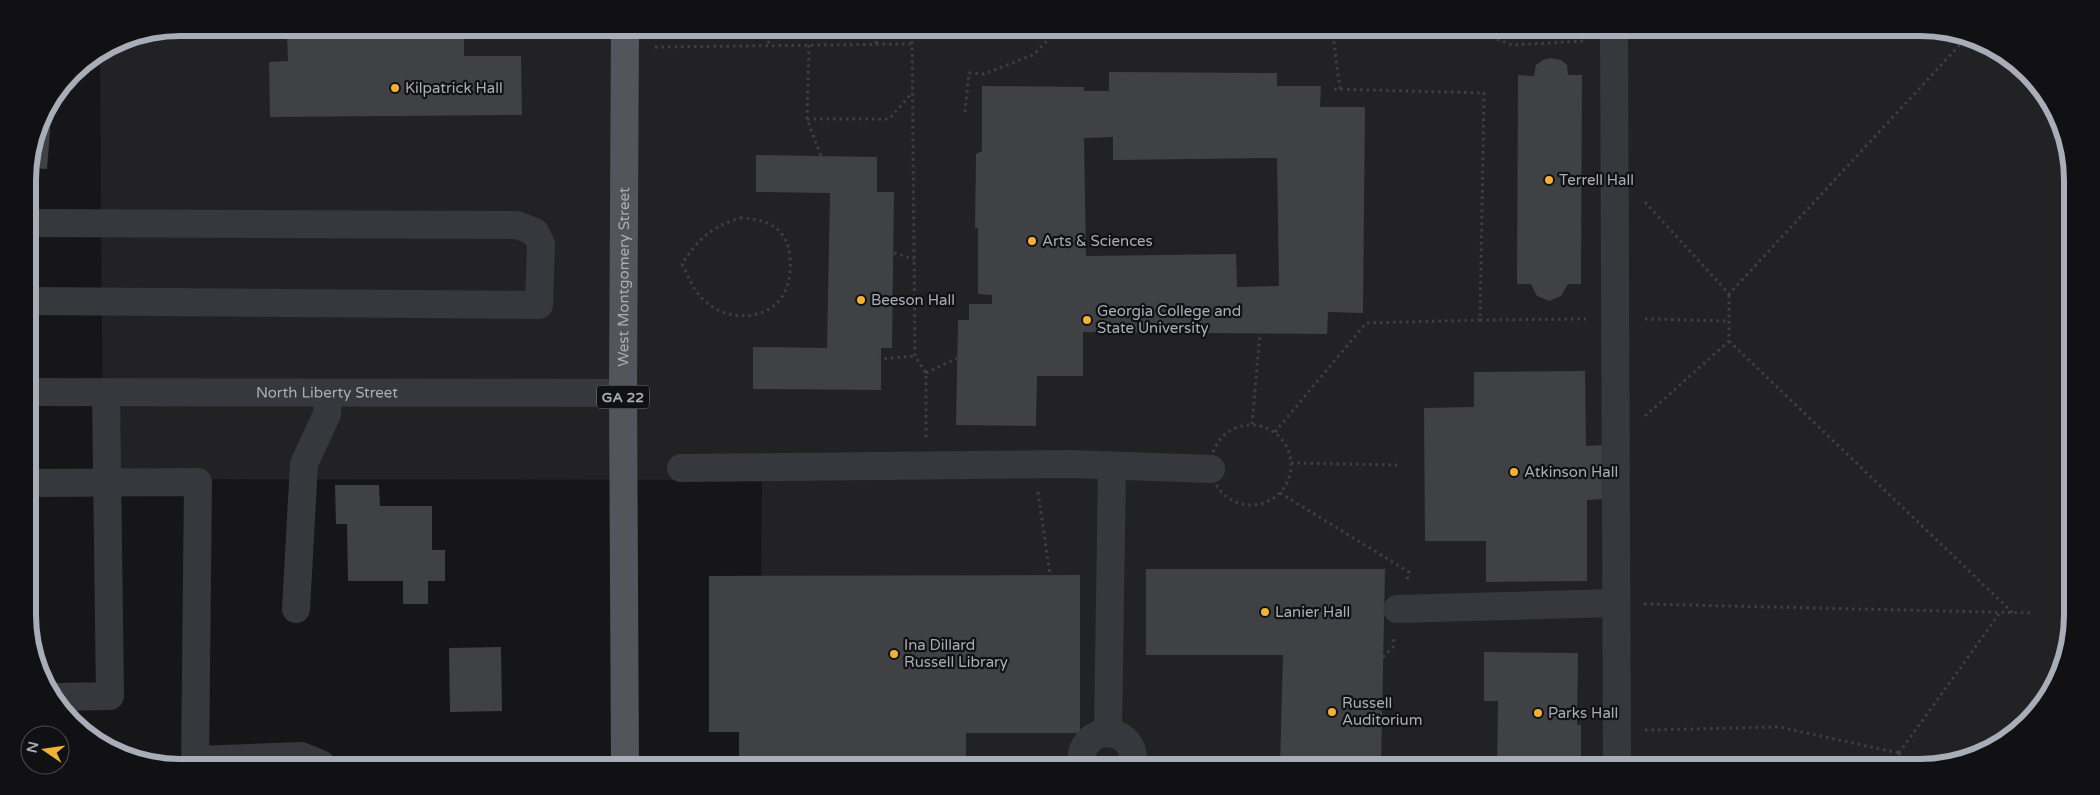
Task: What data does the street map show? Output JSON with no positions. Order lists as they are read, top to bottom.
{
  "streets": {
    "main road": ["West Montgomery Street", "GA 22"],
    "street": ["North Liberty Street"]
  },
  "crossings": [
    ["West Montgomery Street", "North Liberty Street"]
  ],
  "places": [
    "Kilpatrick Hall",
    "Terrell Hall",
    "Arts & Sciences",
    "Beeson Hall",
    "Georgia College and State University",
    "Atkinson Hall",
    "Lanier Hall",
    "Ina Dillard Russell Library",
    "Russell Auditorium",
    "Parks Hall"
  ],
  "north": "left"
}
